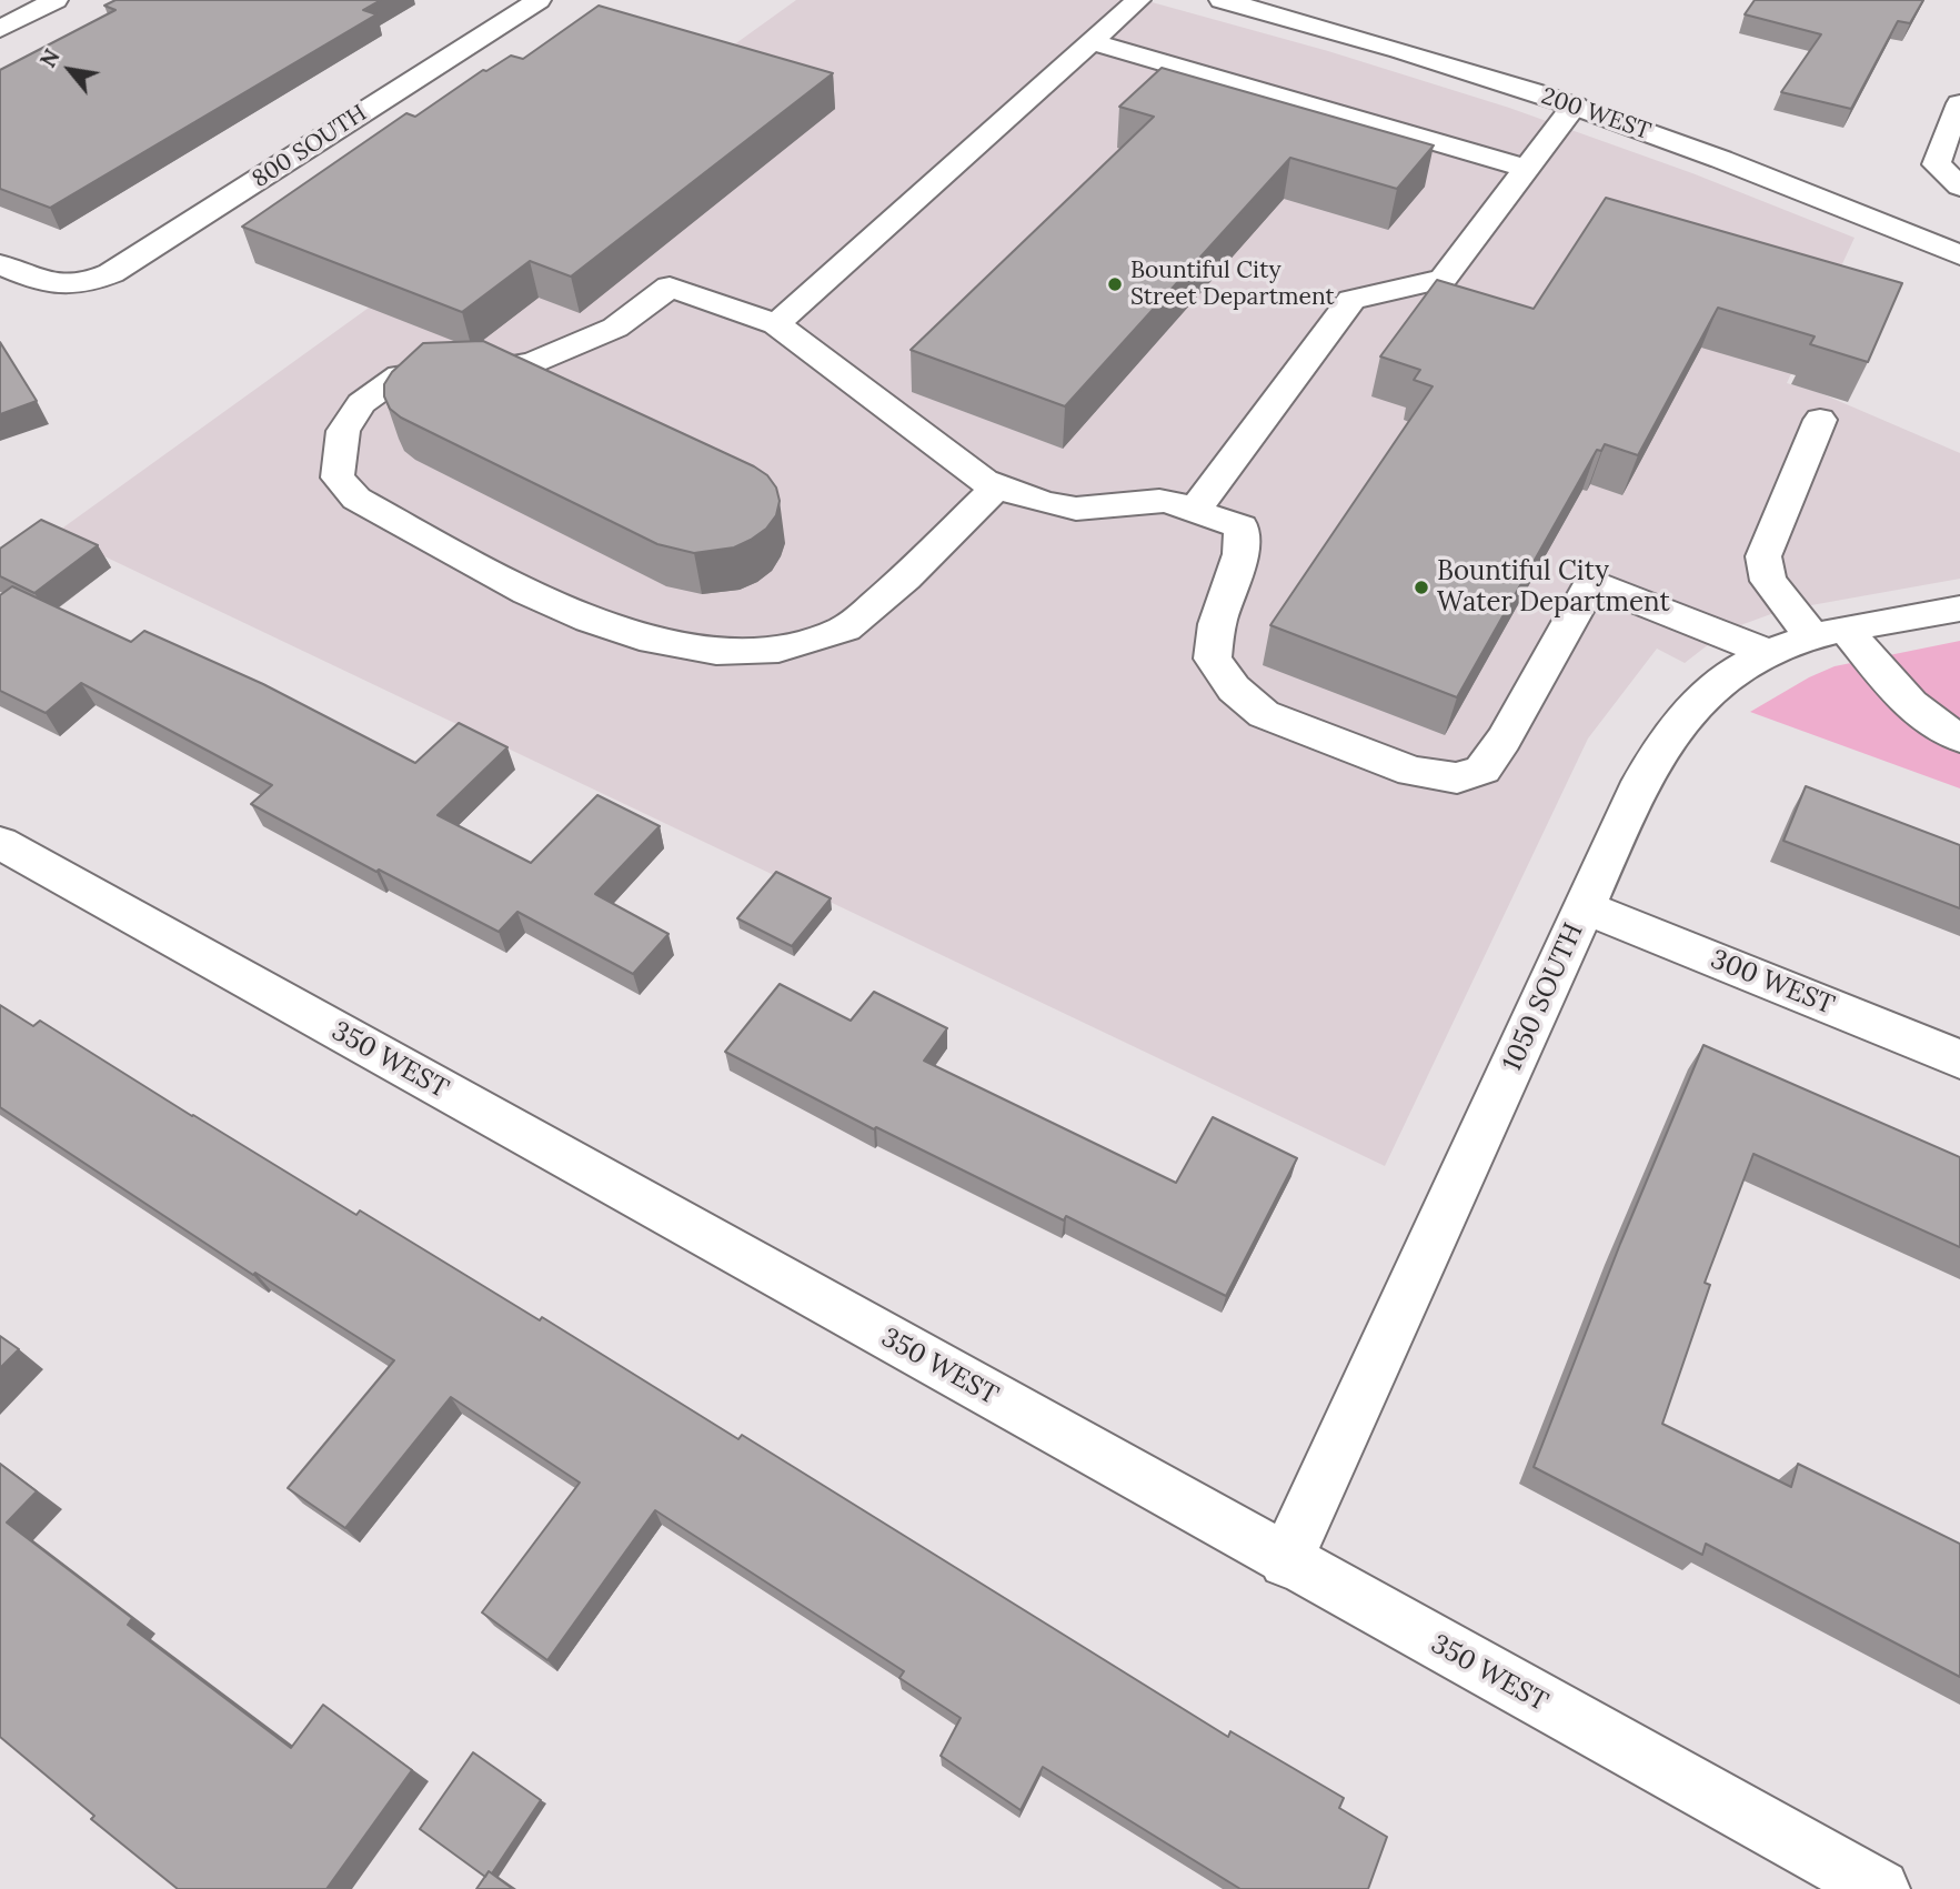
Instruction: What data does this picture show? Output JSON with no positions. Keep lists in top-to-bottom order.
{
  "streets": {
    "street": [
      "200 WEST",
      "800 SOUTH",
      "300 WEST",
      "1050 SOUTH",
      "350 WEST"
    ]
  },
  "crossings": [
    ["300 WEST", "1050 SOUTH"],
    ["1050 SOUTH", "350 WEST"]
  ],
  "places": ["Bountiful City Street Department", "Bountiful City Water Department"],
  "north": "top left"
}
